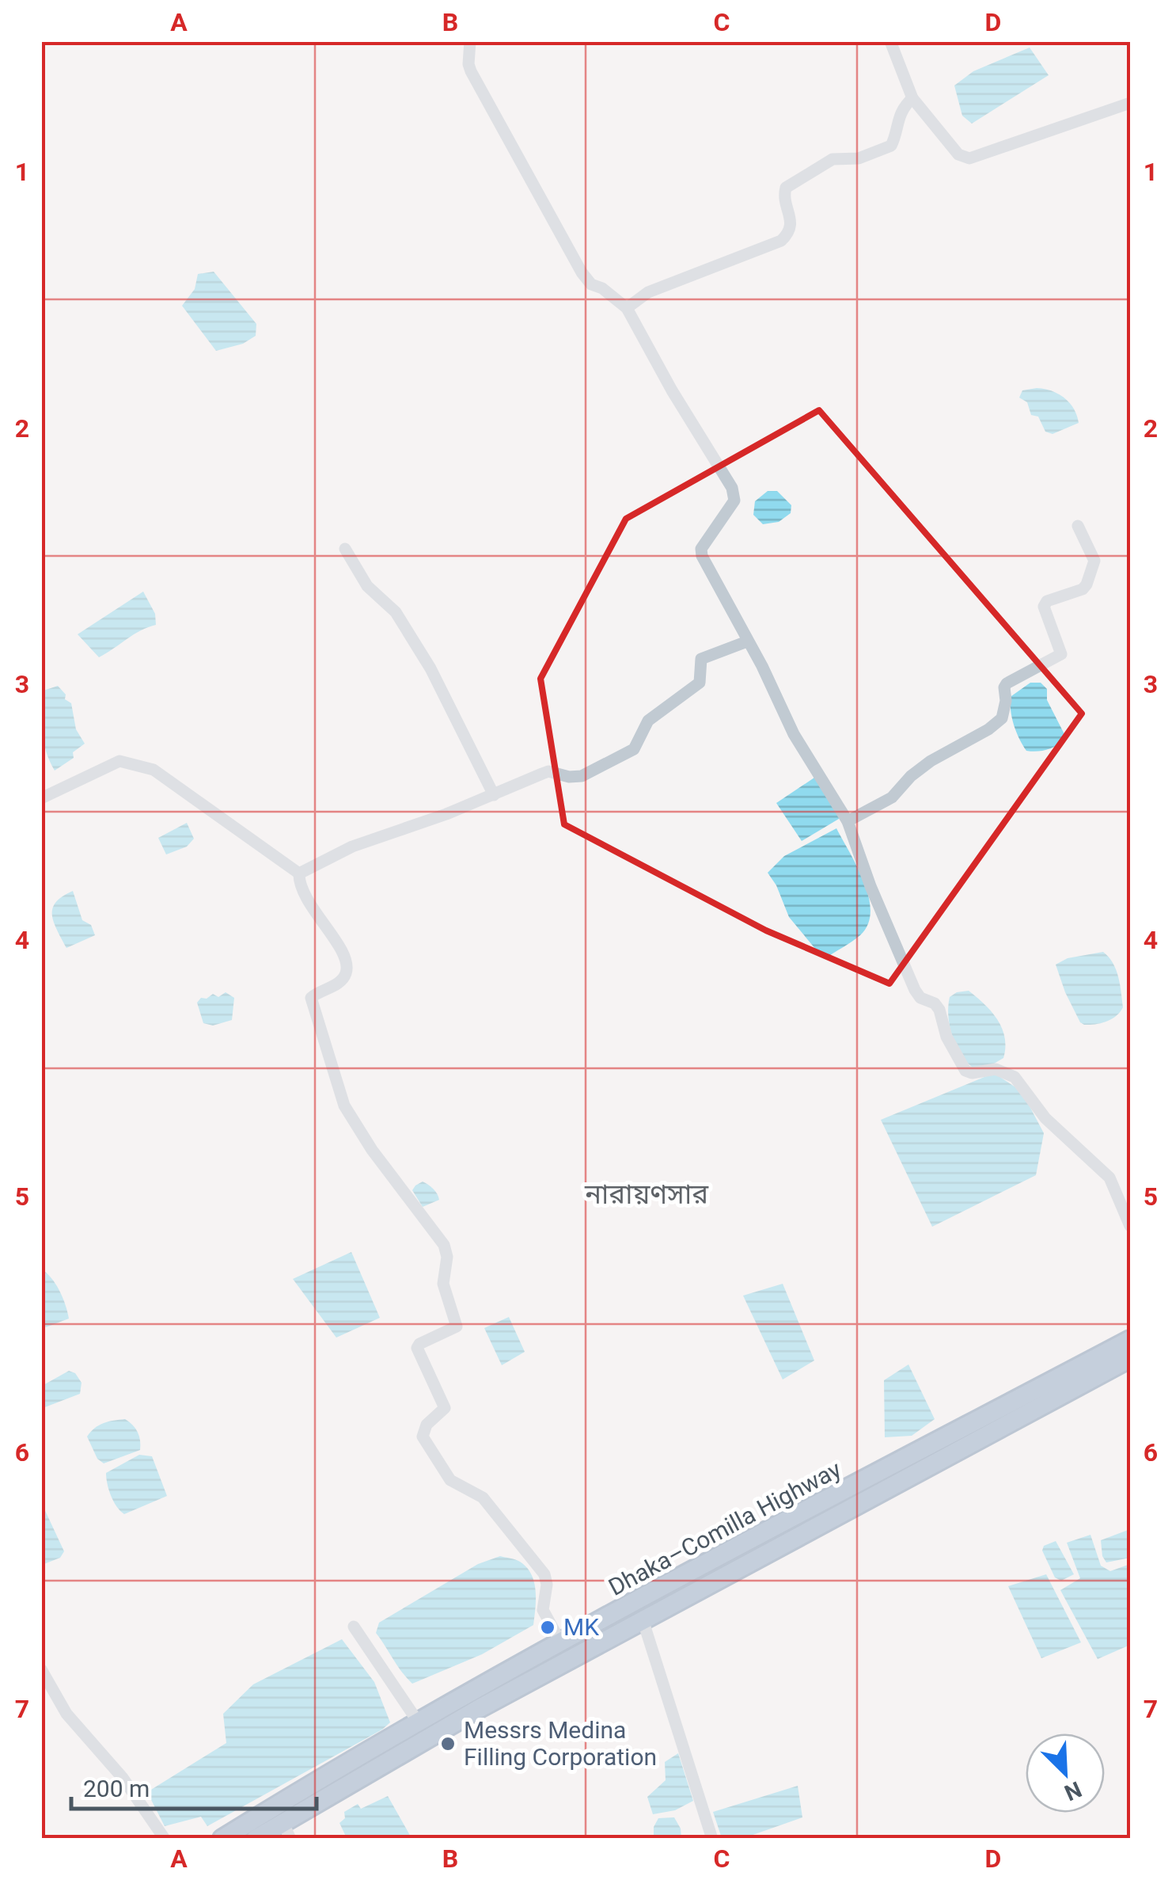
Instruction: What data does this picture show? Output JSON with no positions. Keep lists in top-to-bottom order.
{
  "streets": {
    "highway": ["Dhaka–Comilla Highway"]
  },
  "districts": ["নারায়ণসার"],
  "places": ["MK", "Messrs Medina Filling Corporation"],
  "scale_bar": "200 m",
  "north": "bottom right",
  "grid": {
    "columns": [
      "A",
      "B",
      "C",
      "D"
    ],
    "rows": [
      "1",
      "2",
      "3",
      "4",
      "5",
      "6",
      "7"
    ]
  }
}
